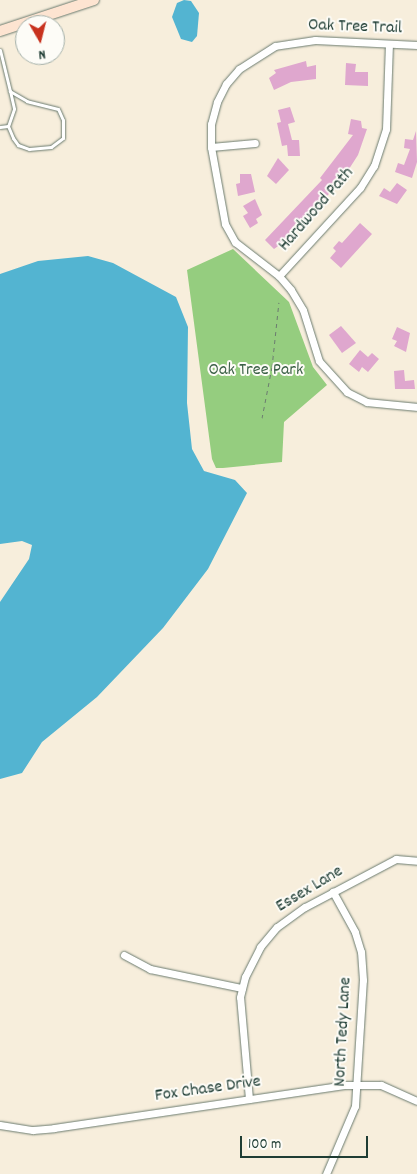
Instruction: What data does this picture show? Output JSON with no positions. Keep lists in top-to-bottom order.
{
  "streets": {
    "street": [
      "Oak Tree Trail",
      "Hardwood Path",
      "Essex Lane",
      "North Tedy Lane",
      "Fox Chase Drive"
    ]
  },
  "crossings": [
    ["Oak Tree Trail", "Hardwood Path"],
    ["Essex Lane", "North Tedy Lane"],
    ["Essex Lane", "Fox Chase Drive"],
    ["North Tedy Lane", "Fox Chase Drive"]
  ],
  "parks": ["Oak Tree Park"],
  "scale_bar": "100 m",
  "north": "bottom"
}
